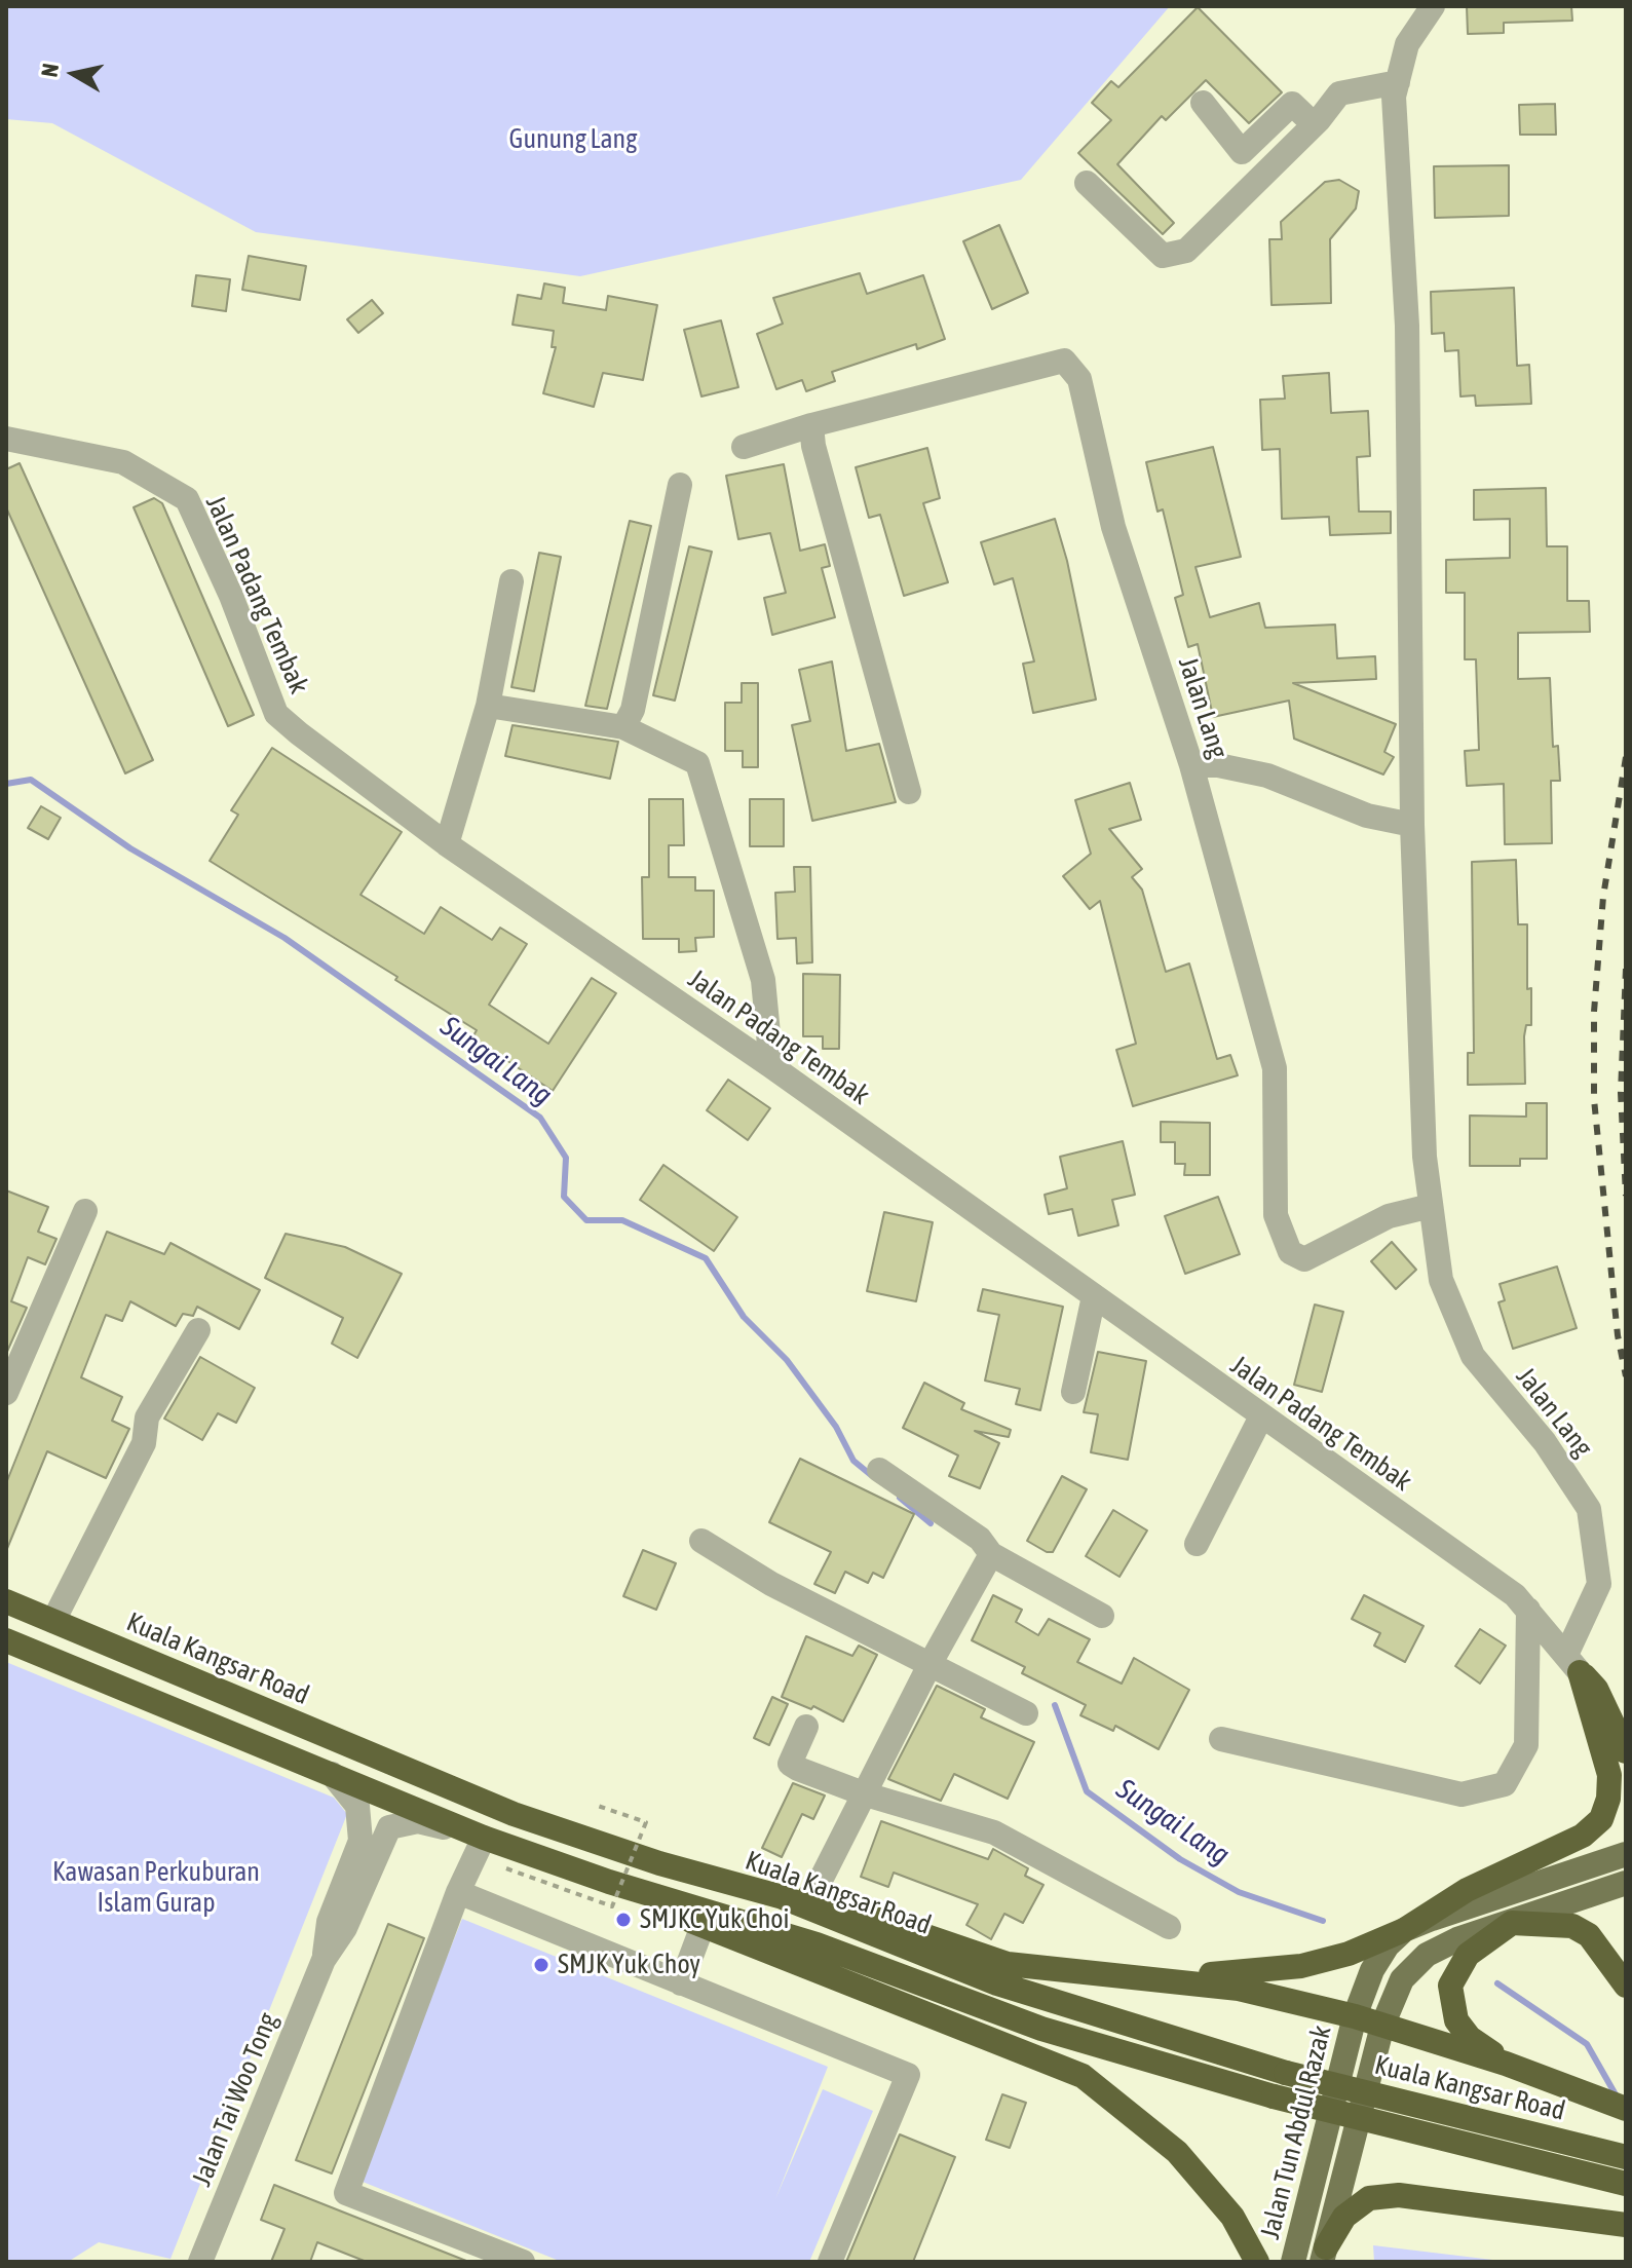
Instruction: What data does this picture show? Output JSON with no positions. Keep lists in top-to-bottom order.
{
  "streets": {
    "highway": ["Kuala Kangsar Road"],
    "main road": ["Jalan Tun Abdul Razak"],
    "street": ["Jalan Padang Tembak", "Jalan Lang", "Jalan Tai Woo Tong"]
  },
  "crossings": [
    ["Jalan Padang Tembak", "Jalan Lang"],
    ["Kuala Kangsar Road", "Jalan Tai Woo Tong"]
  ],
  "water": ["Sungai Lang"],
  "parks": ["Gunung Lang", "Kawasan Perkuburan Islam Gurap"],
  "places": ["SMJKC Yuk Choi", "SMJK Yuk Choy"],
  "north": "left"
}
